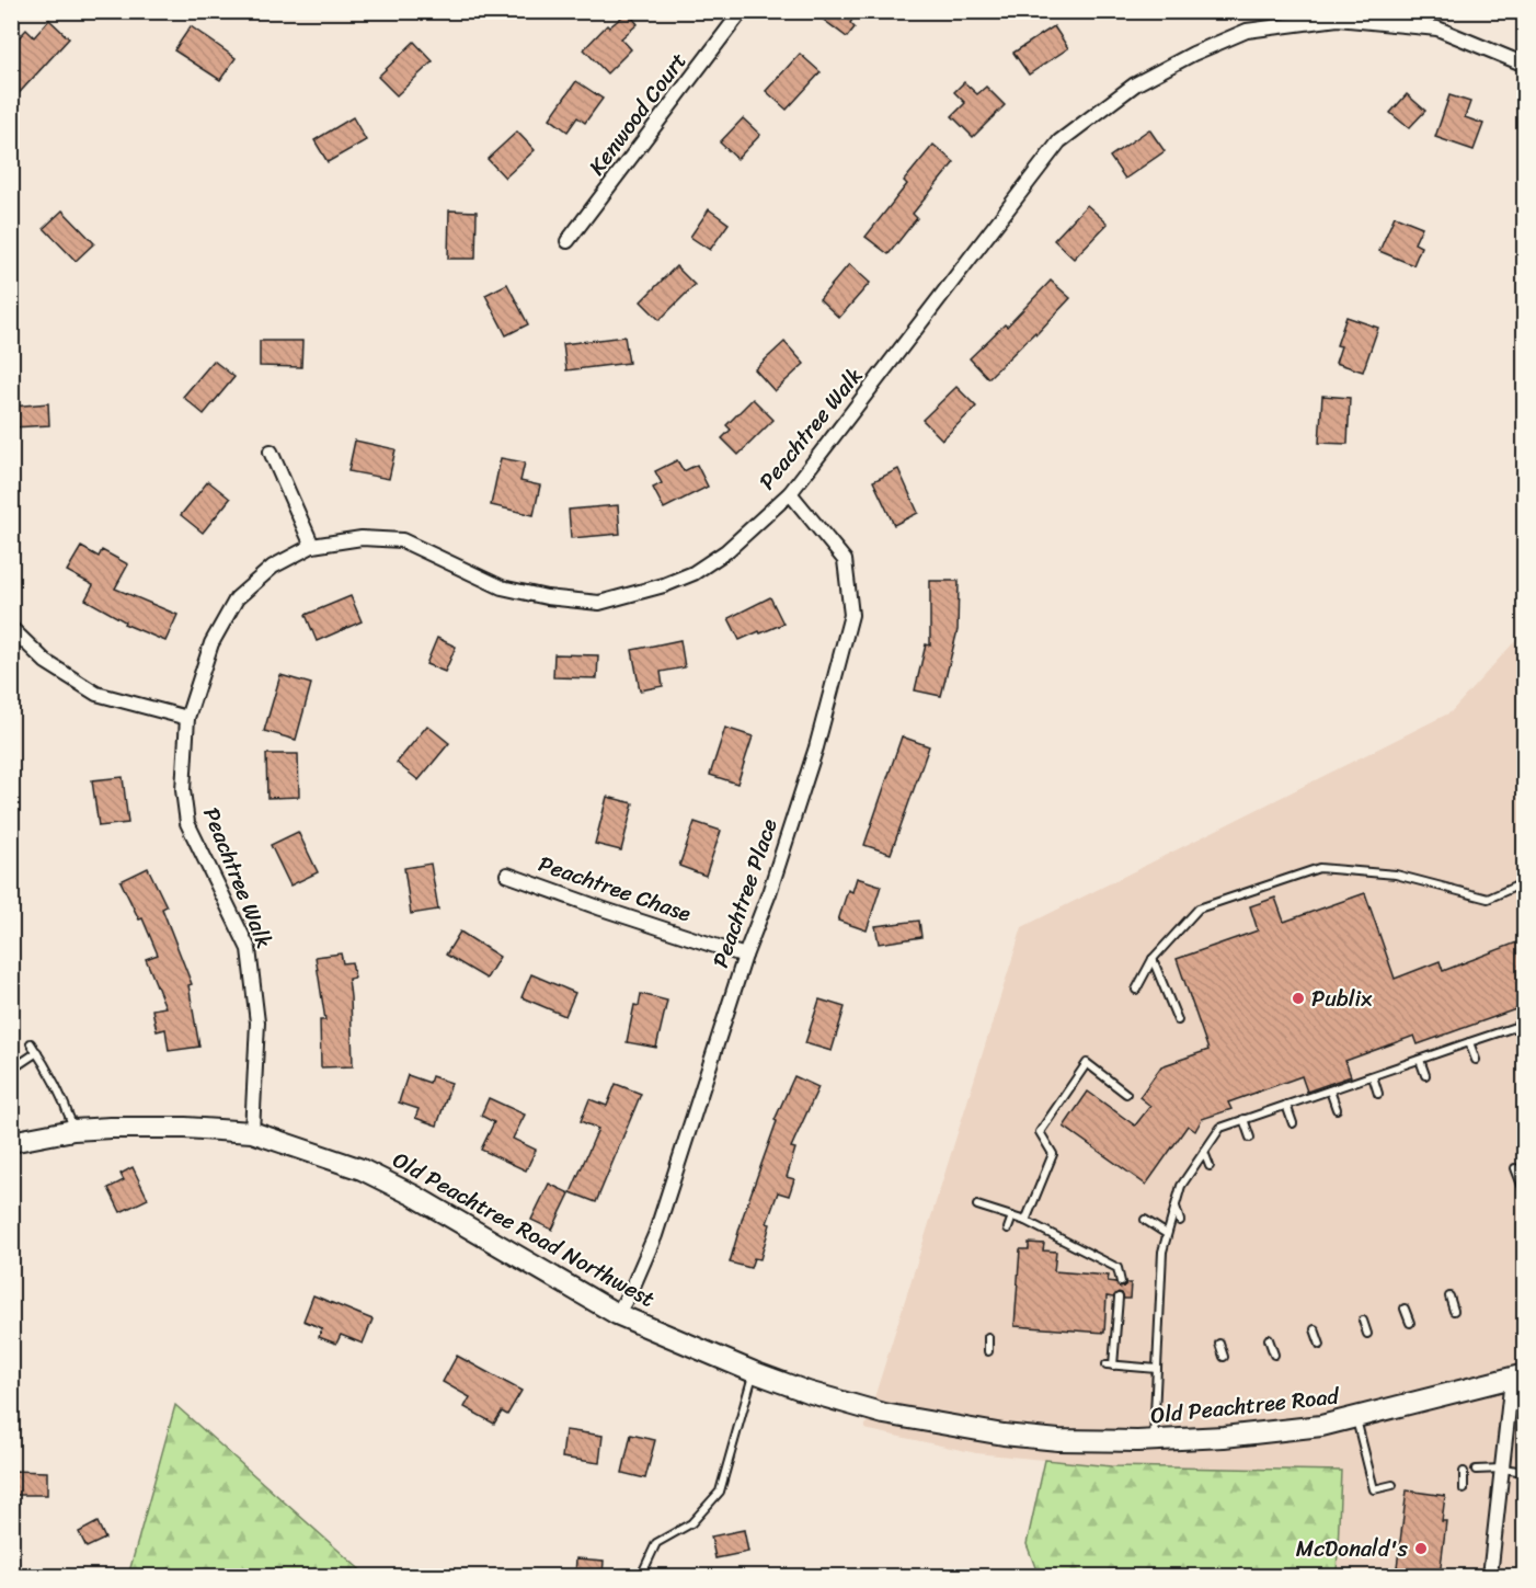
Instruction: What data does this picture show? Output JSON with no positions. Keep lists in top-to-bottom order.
{
  "streets": {
    "main road": ["Old Peachtree Road Northwest", "Old Peachtree Road"],
    "street": [
      "Kenwood Court",
      "Peachtree Walk",
      "Peachtree Chase",
      "Peachtree Place"
    ]
  },
  "crossings": [
    ["Peachtree Walk", "Peachtree Place"],
    ["Peachtree Walk", "Old Peachtree Road Northwest"],
    ["Peachtree Chase", "Peachtree Place"],
    ["Peachtree Place", "Old Peachtree Road Northwest"],
    ["Old Peachtree Road Northwest", "Old Peachtree Road"]
  ],
  "places": ["Publix", "McDonald's"]
}
